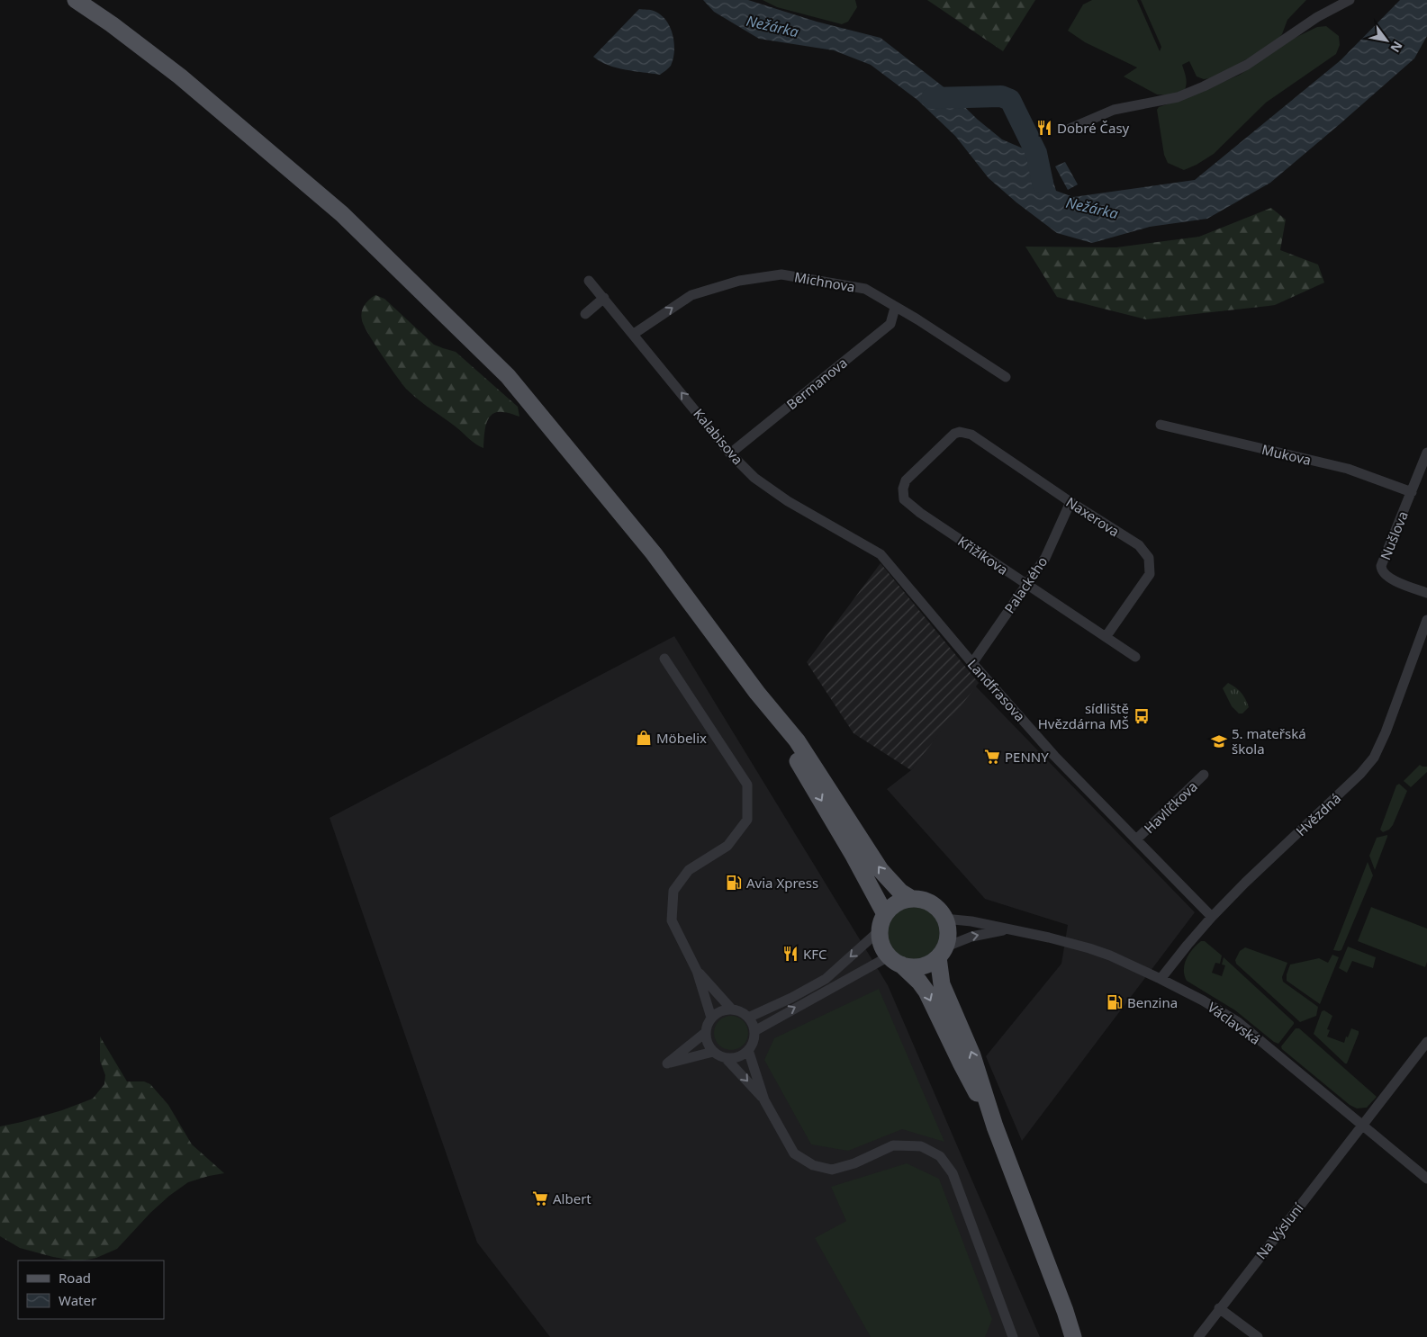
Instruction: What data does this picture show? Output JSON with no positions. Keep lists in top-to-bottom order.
{
  "streets": {
    "street": [
      "Michnova",
      "Bermanova",
      "Kalabisova",
      "Mukova",
      "Naxerova",
      "Nušlova",
      "Křižíkova",
      "Palackého",
      "Landfrasova",
      "Havlíčkova",
      "Hvězdná",
      "Václavská",
      "Na Výsluní"
    ]
  },
  "crossings": [
    ["Michnova", "Bermanova"],
    ["Michnova", "Kalabisova"],
    ["Bermanova", "Kalabisova"],
    ["Kalabisova", "Landfrasova"],
    ["Mukova", "Nušlova"],
    ["Naxerova", "Křižíkova"],
    ["Naxerova", "Palackého"],
    ["Křižíkova", "Palackého"],
    ["Palackého", "Landfrasova"],
    ["Landfrasova", "Havlíčkova"],
    ["Landfrasova", "Hvězdná"],
    ["Hvězdná", "Václavská"],
    ["Václavská", "Na Výsluní"]
  ],
  "one_way": ["Michnova", "Kalabisova"],
  "water": ["Nežárka"],
  "places": {
    "restaurant": ["Dobré Časy", "KFC"],
    "bus stop": ["sídliště Hvězdárna MŠ"],
    "shop": ["Möbelix"],
    "school or university": ["5. mateřská škola"],
    "supermarket": ["PENNY", "Albert"],
    "fuel station": ["Avia Xpress", "Benzina"]
  },
  "legend": ["Road", "Water"],
  "north": "bottom right"
}
